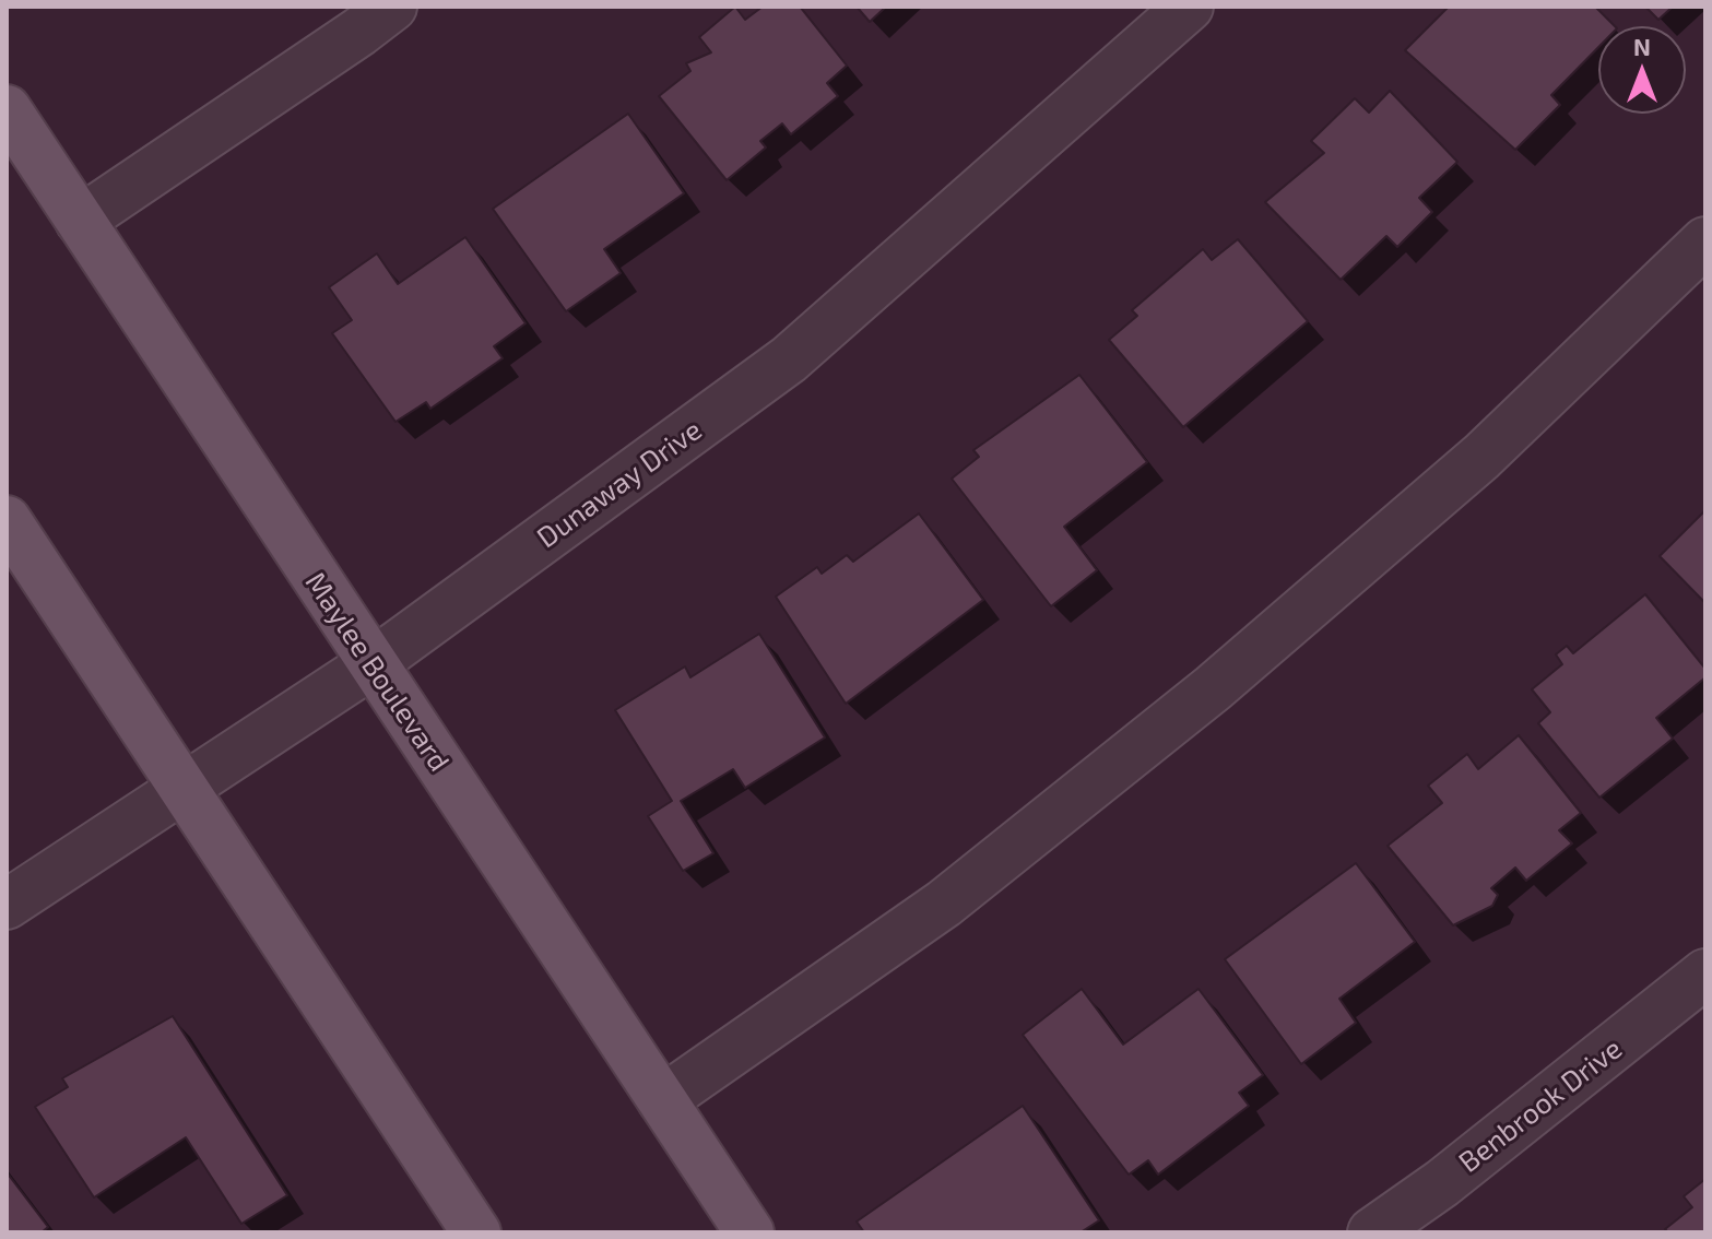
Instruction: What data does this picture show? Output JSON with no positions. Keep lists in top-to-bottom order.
{
  "streets": {
    "main road": ["Maylee Boulevard"],
    "street": ["Dunaway Drive", "Benbrook Drive"]
  },
  "crossings": [
    ["Dunaway Drive", "Maylee Boulevard"]
  ],
  "north": "top"
}
